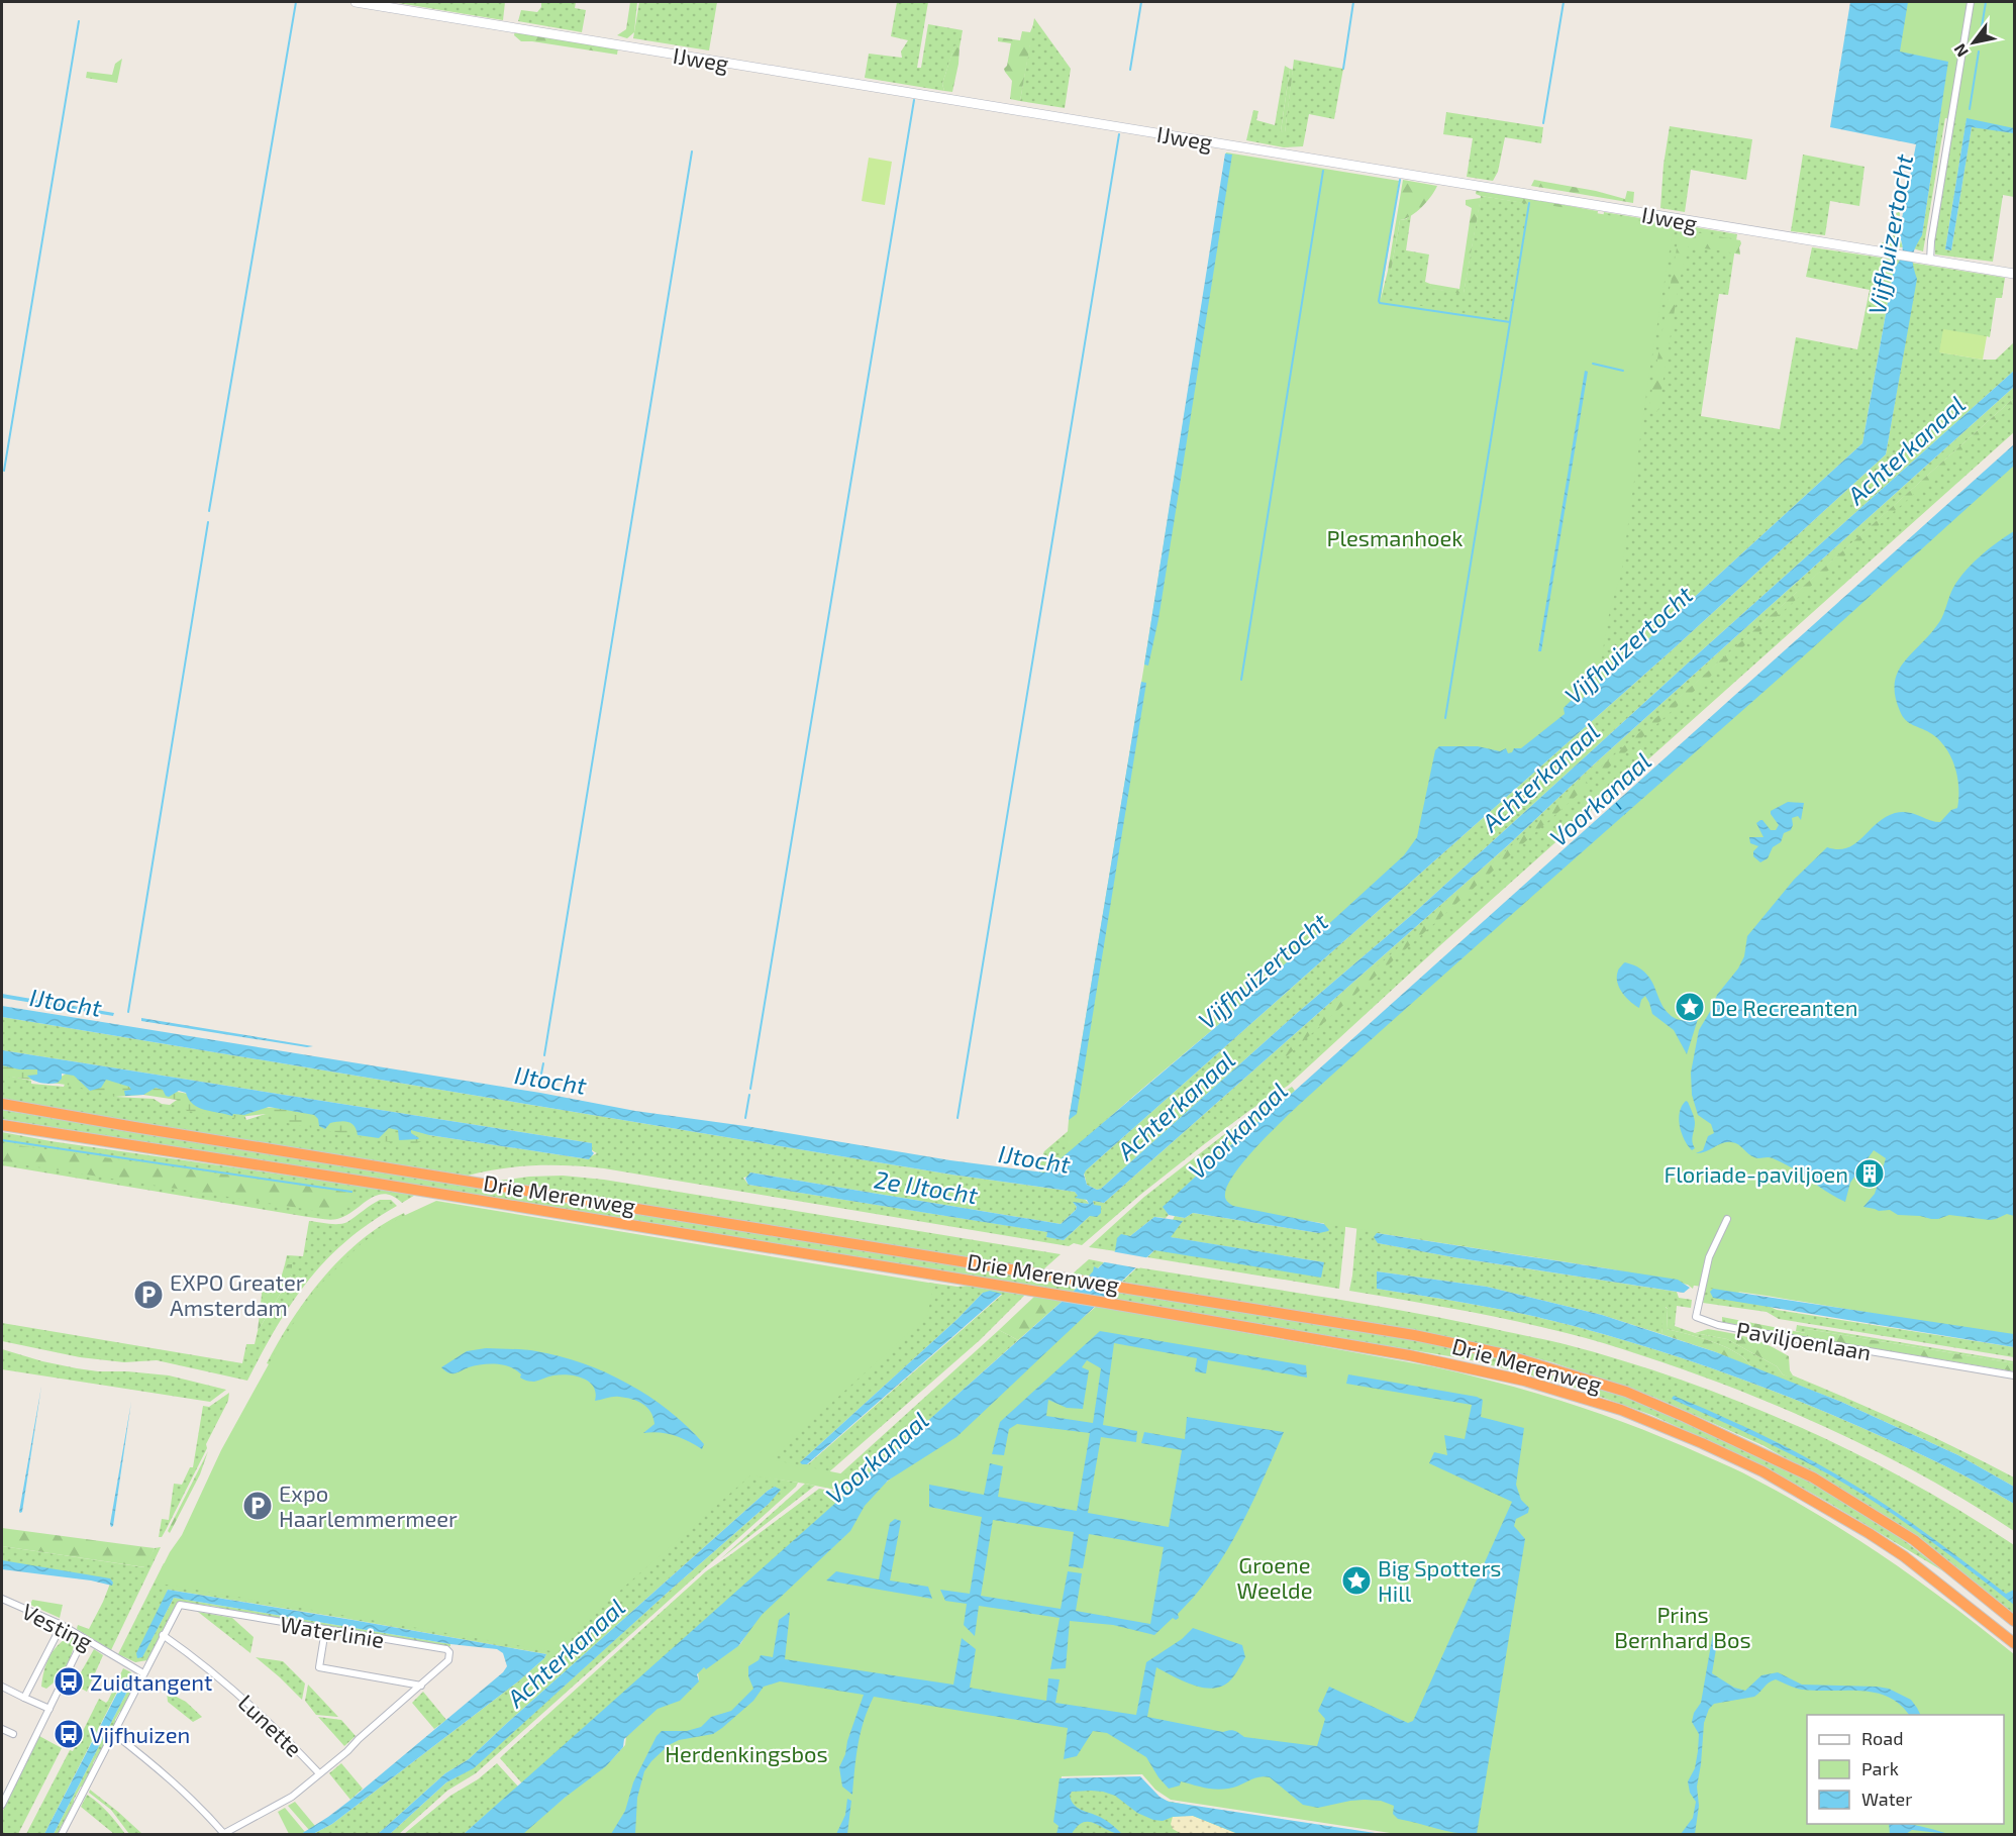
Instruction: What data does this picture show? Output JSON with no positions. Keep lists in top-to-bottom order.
{
  "streets": {
    "highway": ["Drie Merenweg"],
    "street": [
      "IJweg",
      "Paviljoenlaan",
      "Vesting",
      "Waterlinie",
      "Lunette"
    ]
  },
  "crossings": [
    ["Vesting", "Waterlinie"],
    ["Waterlinie", "Lunette"]
  ],
  "water": [
    "Vijfhuizertocht",
    "Achterkanaal",
    "Voorkanaal",
    "IJtocht",
    "2e IJtocht"
  ],
  "parks": [
    "Plesmanhoek",
    "Groene Weelde",
    "Prins Bernhard Bos",
    "Herdenkingsbos"
  ],
  "places": {
    "place": ["De Recreanten", "Big Spotters Hill"],
    "building": ["Floriade-paviljoen"],
    "parking": ["EXPO Greater Amsterdam", "Expo Haarlemmermeer"],
    "bus stop": ["Zuidtangent", "Vijfhuizen"]
  },
  "legend": ["Road", "Park", "Water"],
  "north": "bottom left"
}
